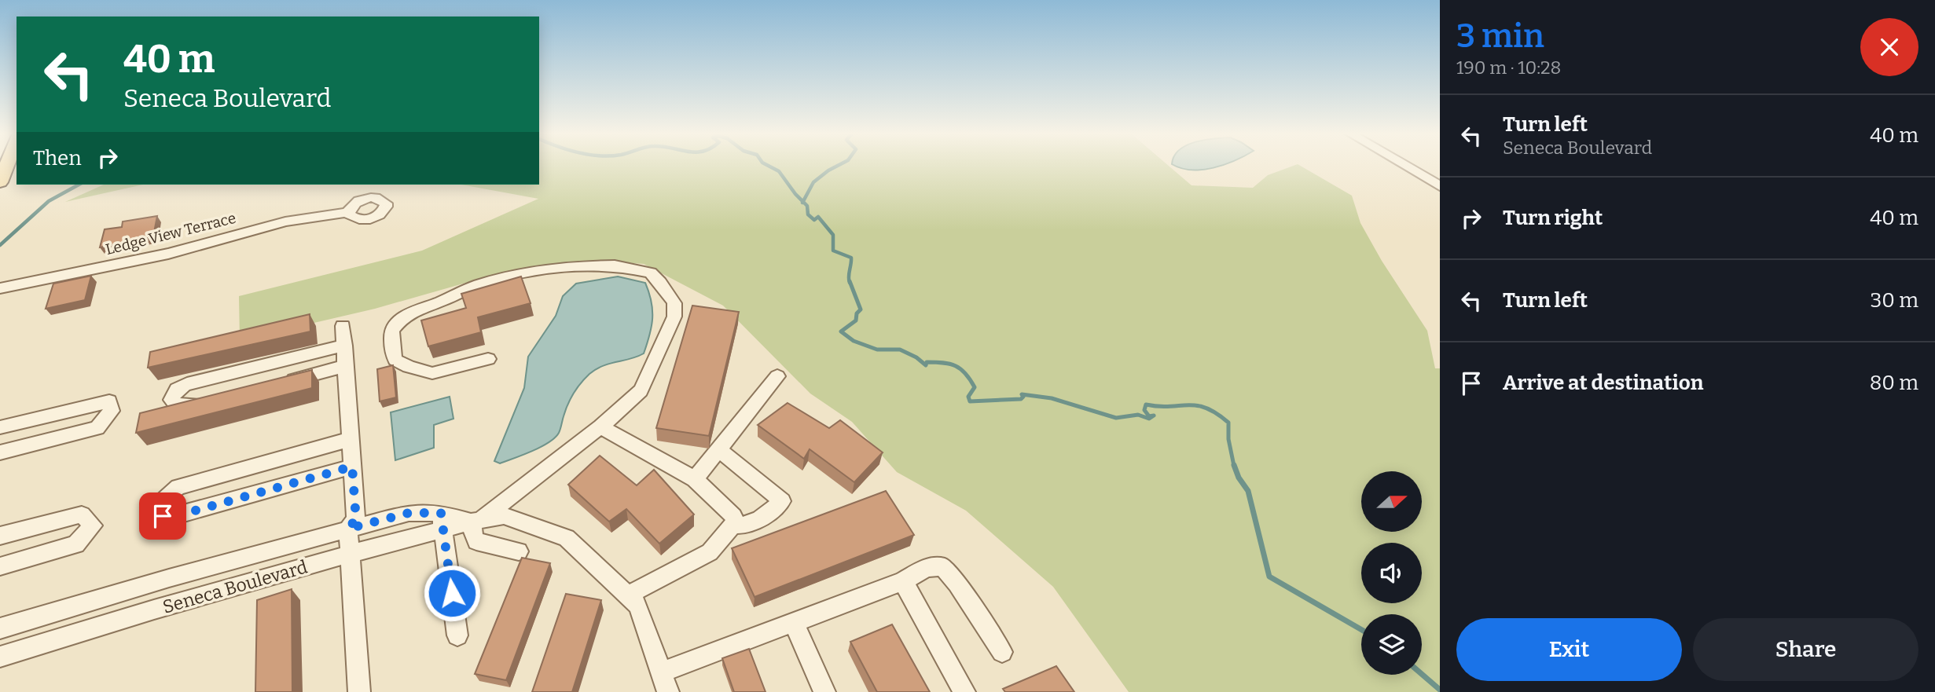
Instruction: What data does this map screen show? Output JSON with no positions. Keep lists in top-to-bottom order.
{
  "streets": {
    "street": ["Ledge View Terrace", "Seneca Boulevard"]
  },
  "north": "right",
  "page": {
    "heading": ["3 min", "190 m · 10:28"],
    "turn": ["40 m", "Seneca Boulevard"],
    "list": [
      {
        "name": "Turn left",
        "note": "Seneca Boulevard",
        "value": "40 m"
      },
      {
        "name": "Turn right",
        "value": "40 m"
      },
      {
        "name": "Turn left",
        "value": "30 m"
      },
      {
        "name": "Arrive at destination",
        "value": "80 m"
      }
    ],
    "then": "Then",
    "buttons": ["Exit", "Share"]
  }
}
